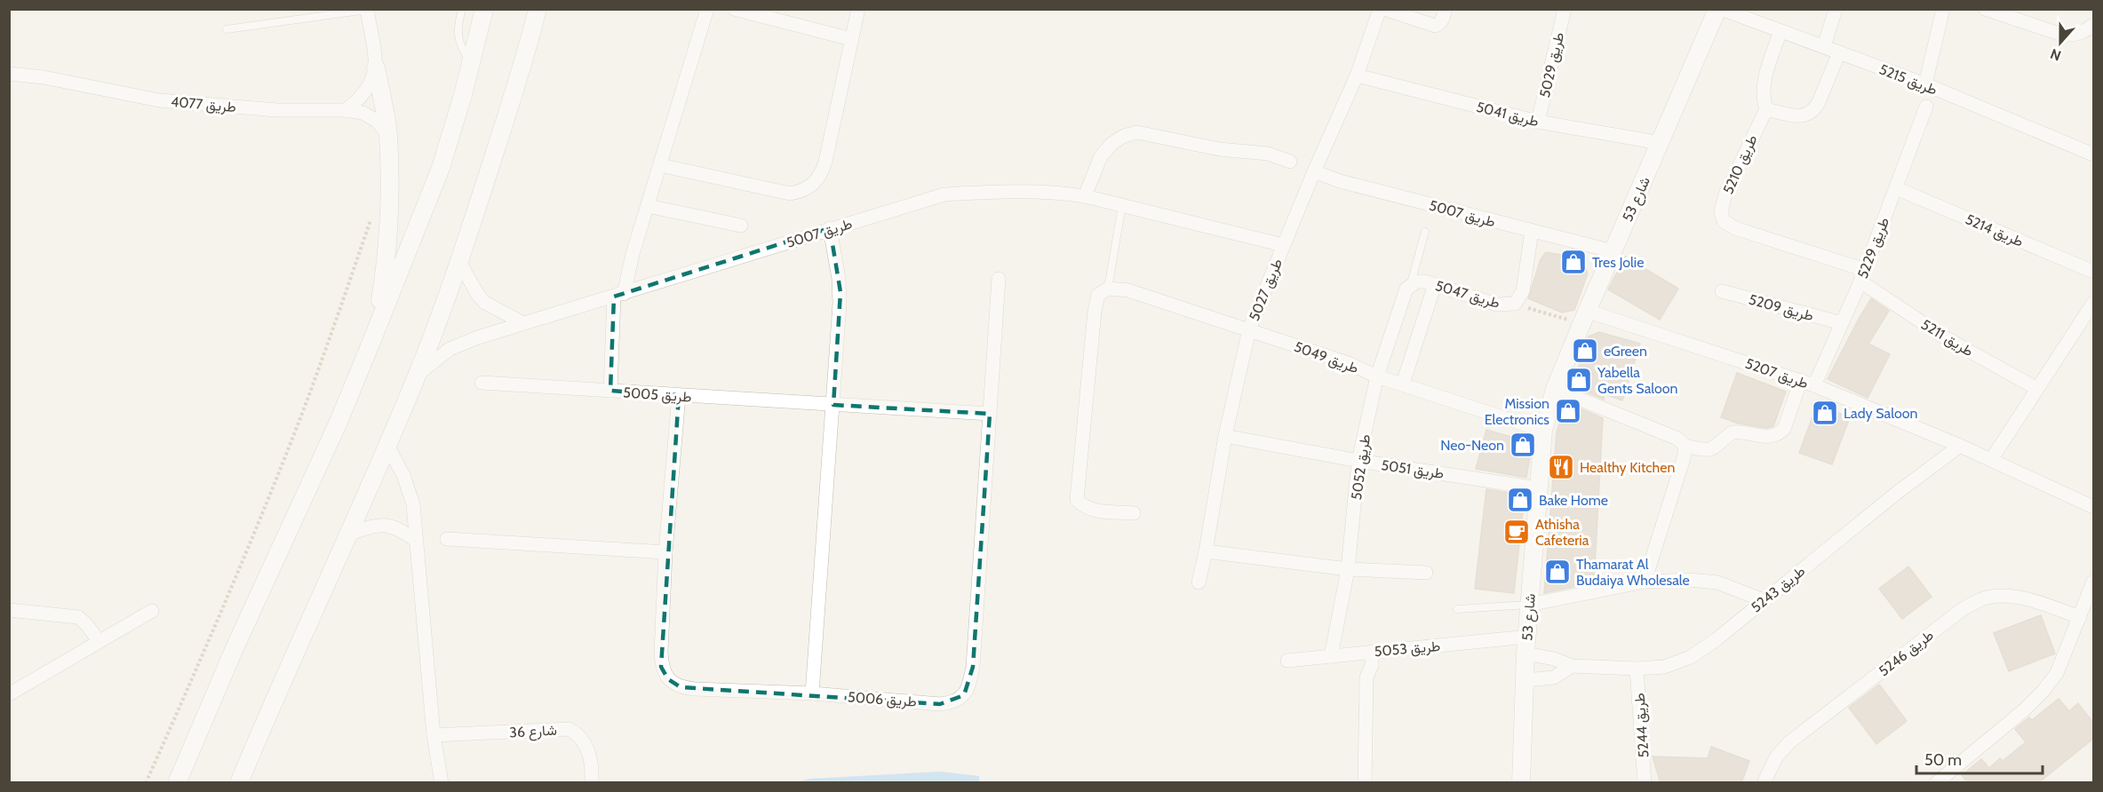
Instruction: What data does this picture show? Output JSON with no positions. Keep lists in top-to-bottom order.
{
  "streets": {
    "street": [
      "طريق 5029",
      "طريق 5215",
      "طريق 4077",
      "طريق 5041",
      "طريق 5210",
      "شارع 53",
      "طريق 5007",
      "طريق 5214",
      "طريق 5229",
      "طريق 5027",
      "طريق 5047",
      "طريق 5209",
      "طريق 5211",
      "طريق 5049",
      "طريق 5207",
      "طريق 5005",
      "طريق 5052",
      "طريق 5051",
      "طريق 5243",
      "طريق 5053",
      "طريق 5246",
      "طريق 5006",
      "طريق 5244",
      "شارع 36"
    ]
  },
  "crossings": [
    ["طريق 5029", "طريق 5041"],
    ["طريق 5215", "شارع 53"],
    ["طريق 5041", "شارع 53"],
    ["طريق 5041", "طريق 5027"],
    ["طريق 5210", "طريق 5211"],
    ["شارع 53", "طريق 5007"],
    ["شارع 53", "طريق 5049"],
    ["شارع 53", "طريق 5207"],
    ["شارع 53", "طريق 5051"],
    ["شارع 53", "طريق 5243"],
    ["شارع 53", "طريق 5053"],
    ["طريق 5007", "طريق 5027"],
    ["طريق 5007", "طريق 5047"],
    ["طريق 5214", "طريق 5229"],
    ["طريق 5229", "طريق 5209"],
    ["طريق 5229", "طريق 5211"],
    ["طريق 5229", "طريق 5207"],
    ["طريق 5027", "طريق 5049"],
    ["طريق 5027", "طريق 5051"],
    ["طريق 5047", "طريق 5052"],
    ["طريق 5049", "طريق 5052"],
    ["طريق 5207", "طريق 5243"],
    ["طريق 5005", "طريق 5006"],
    ["طريق 5052", "طريق 5051"],
    ["طريق 5052", "طريق 5053"],
    ["طريق 5243", "طريق 5053"],
    ["طريق 5243", "طريق 5244"]
  ],
  "places": {
    "shop": [
      "Tres Jolie",
      "eGreen",
      "Yabella Gents Saloon",
      "Mission Electronics",
      "Lady Saloon",
      "Neo-Neon",
      "Bake Home",
      "Thamarat Al Budaiya Wholesale"
    ],
    "restaurant": ["Healthy Kitchen"],
    "cafe": ["Athisha Cafeteria"]
  },
  "scale_bar": "50 m",
  "north": "bottom"
}
